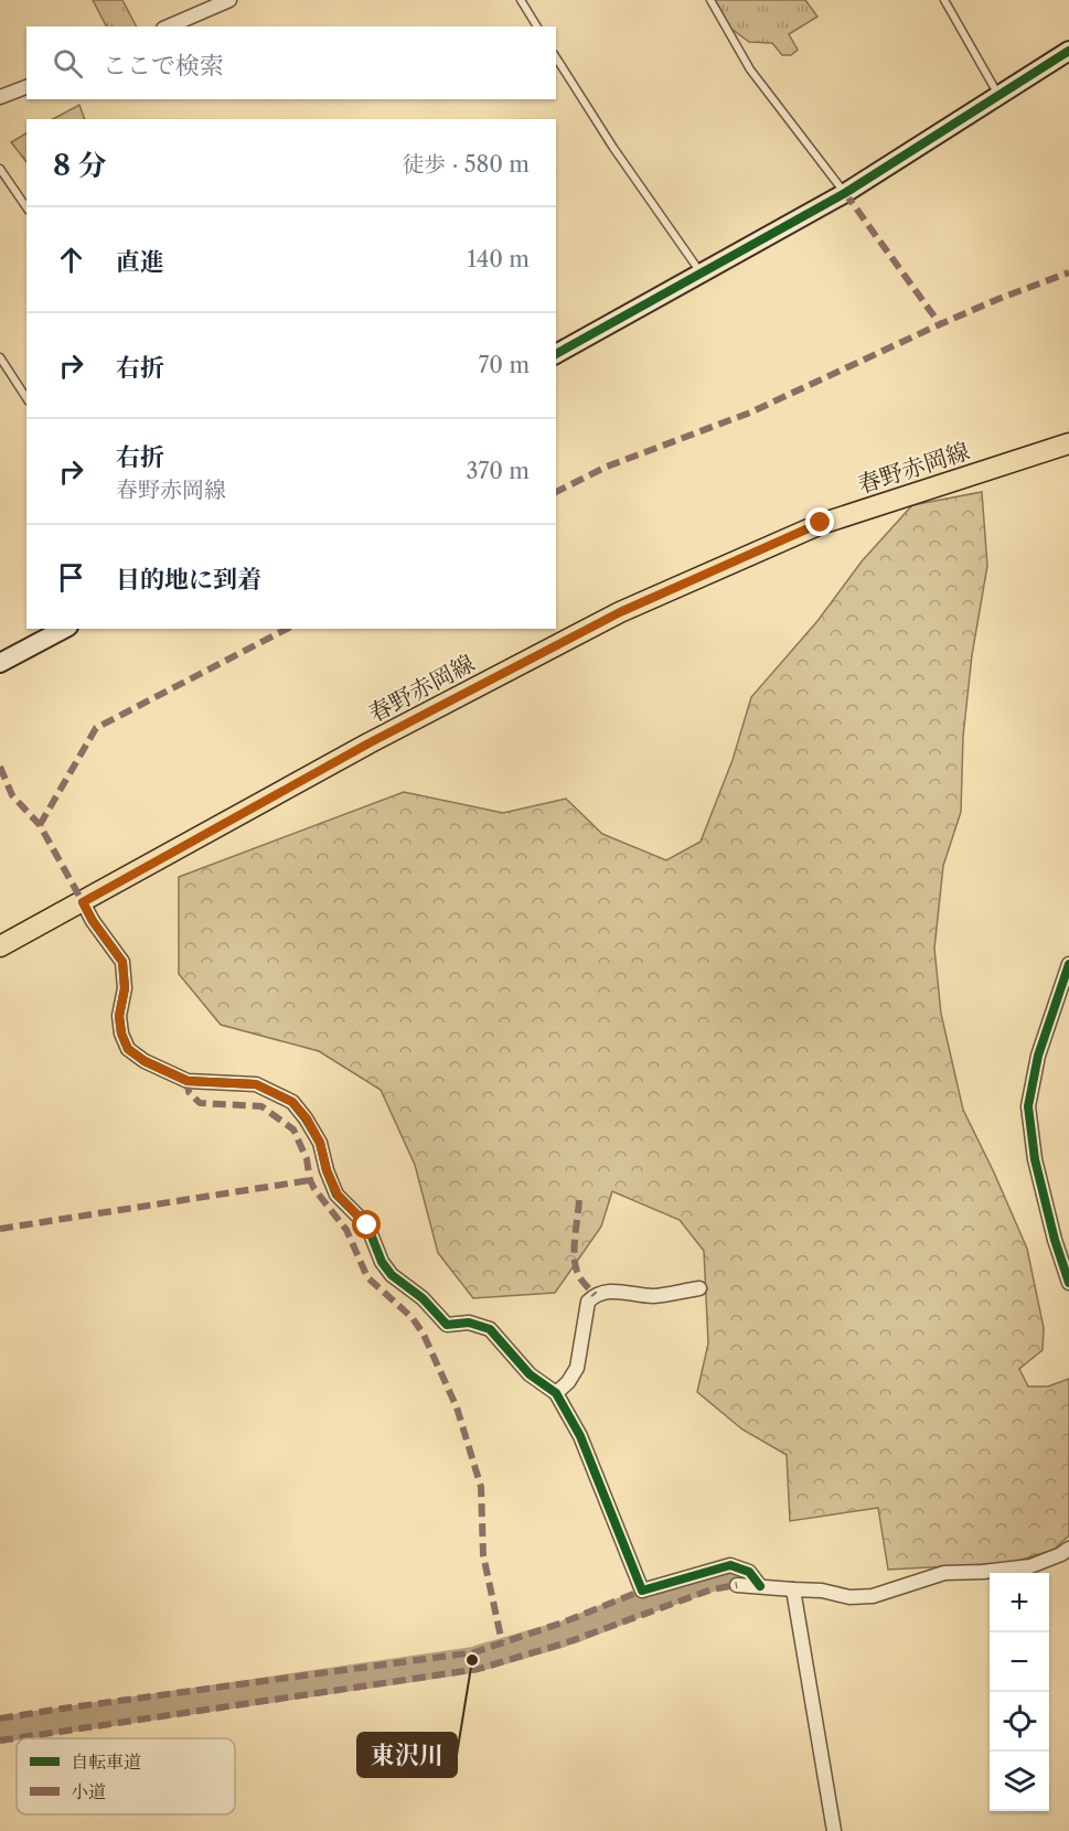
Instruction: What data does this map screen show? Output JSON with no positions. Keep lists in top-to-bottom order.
{
  "streets": {
    "main road": ["春野赤岡線"]
  },
  "places": ["東沢川"],
  "legend": ["自転車道", "小道"],
  "page": {
    "search": "ここで検索",
    "heading": ["8 分", "徒歩 · 580 m"],
    "list": [
      ["直進", "140 m"],
      ["右折", "70 m"],
      ["右折", "春野赤岡線", "370 m"],
      "目的地に到着"
    ],
    "map_buttons": ["+", "−"]
  }
}
